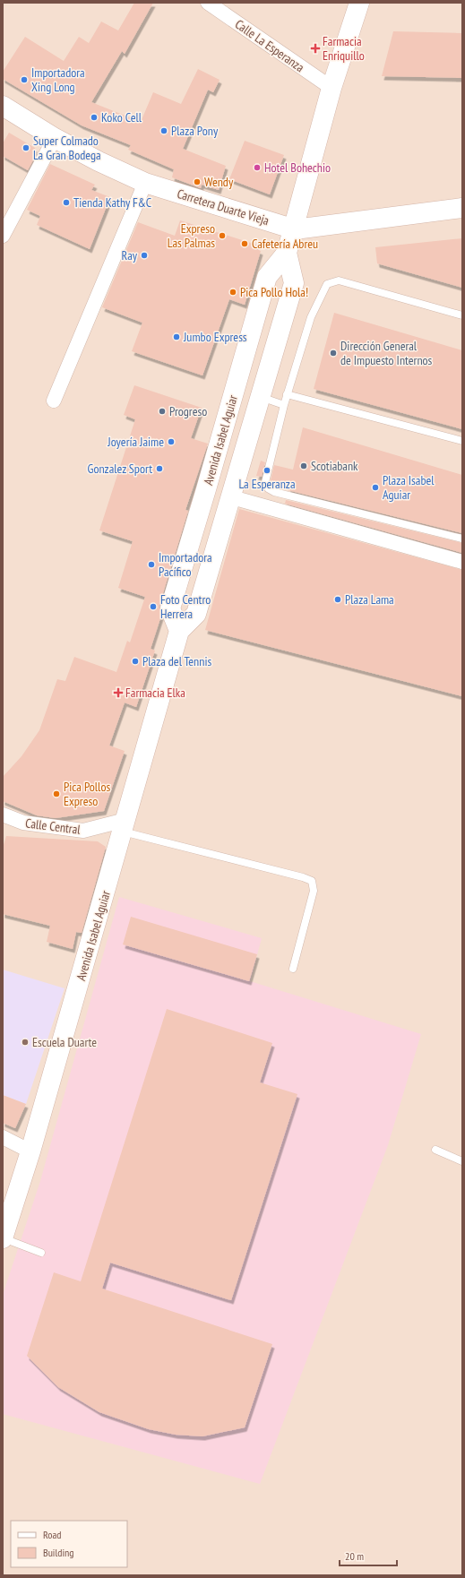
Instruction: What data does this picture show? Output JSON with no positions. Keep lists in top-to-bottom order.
{
  "streets": {
    "main road": ["Carretera Duarte Vieja", "Avenida Isabel Aguiar"],
    "street": ["Calle La Esperanza", "Calle Central"]
  },
  "crossings": [
    ["Calle La Esperanza", "Avenida Isabel Aguiar"],
    ["Carretera Duarte Vieja", "Avenida Isabel Aguiar"],
    ["Avenida Isabel Aguiar", "Calle Central"]
  ],
  "places": {
    "health": ["Farmacia Enriquillo", "Farmacia Elka"],
    "other": [
      "Importadora Xing Long",
      "Koko Cell",
      "Plaza Pony",
      "Super Colmado La Gran Bodega",
      "Hotel Bohechio",
      "Wendy",
      "Tienda Kathy F&C",
      "Expreso Las Palmas",
      "Cafetería Abreu",
      "Ray",
      "Pica Pollo Hola!",
      "Jumbo Express",
      "Dirección General de Impuesto Internos",
      "Progreso",
      "Joyería Jaime",
      "Scotiabank",
      "Gonzalez Sport",
      "La Esperanza",
      "Plaza Isabel Aguiar",
      "Importadora Pacífico",
      "Plaza Lama",
      "Foto Centro Herrera",
      "Plaza del Tennis",
      "Pica Pollos Expreso",
      "Escuela Duarte"
    ]
  },
  "legend": ["Road", "Building"],
  "scale_bar": "20 m"
}
